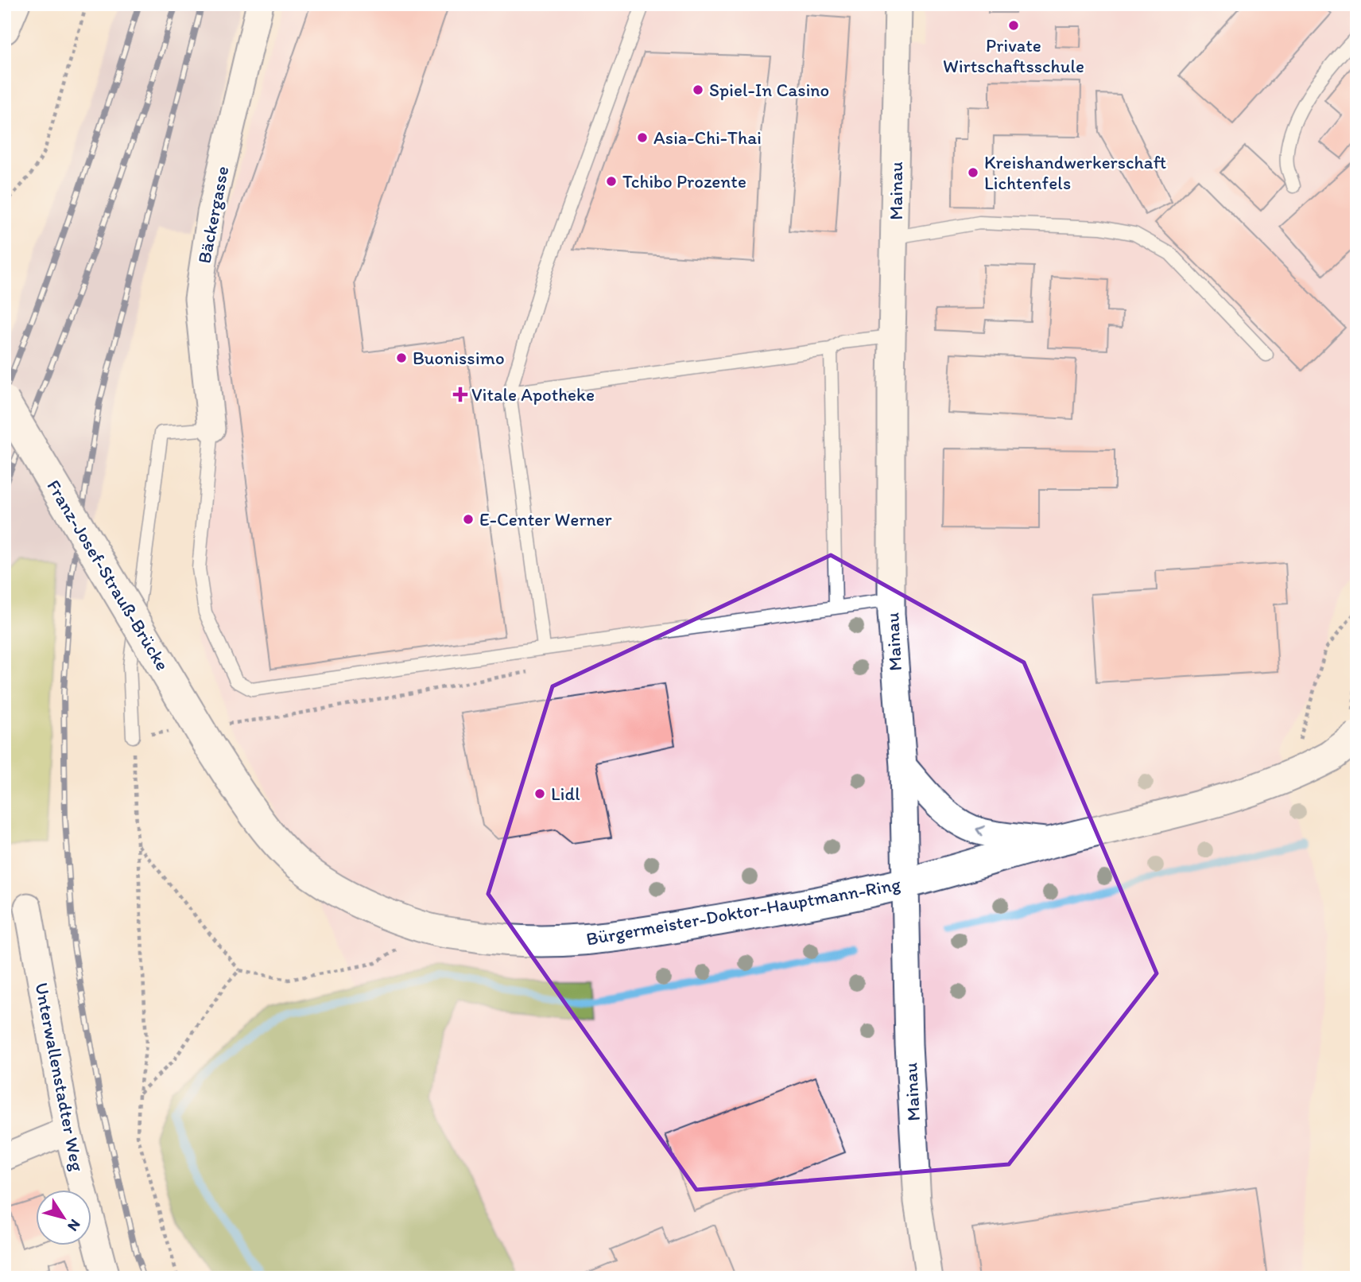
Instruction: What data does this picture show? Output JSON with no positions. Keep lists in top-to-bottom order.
{
  "streets": {
    "street": [
      "Mainau",
      "Bäckergasse",
      "Franz-Josef-Strauß-Brücke",
      "Bürgermeister-Doktor-Hauptmann-Ring",
      "Unterwallenstadter Weg"
    ]
  },
  "crossings": [
    ["Mainau", "Bürgermeister-Doktor-Hauptmann-Ring"],
    ["Franz-Josef-Strauß-Brücke", "Bürgermeister-Doktor-Hauptmann-Ring"]
  ],
  "places": {
    "other": [
      "Private Wirtschaftsschule",
      "Spiel-In Casino",
      "Asia-Chi-Thai",
      "Kreishandwerkerschaft Lichtenfels",
      "Tchibo Prozente",
      "Buonissimo",
      "E-Center Werner",
      "Lidl"
    ],
    "health": ["Vitale Apotheke"]
  },
  "north": "bottom right"
}
